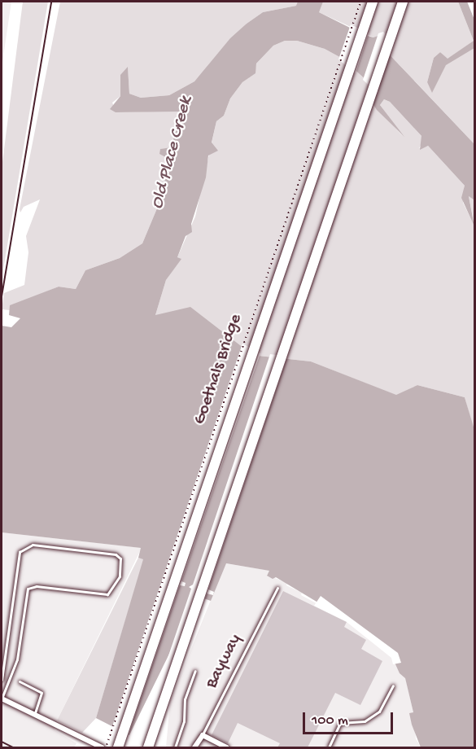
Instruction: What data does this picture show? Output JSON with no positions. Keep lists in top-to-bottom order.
{
  "streets": {
    "highway": ["Goethals Bridge"],
    "street": ["Bayway"]
  },
  "water": ["Old Place Creek"],
  "scale_bar": "100 m"
}
